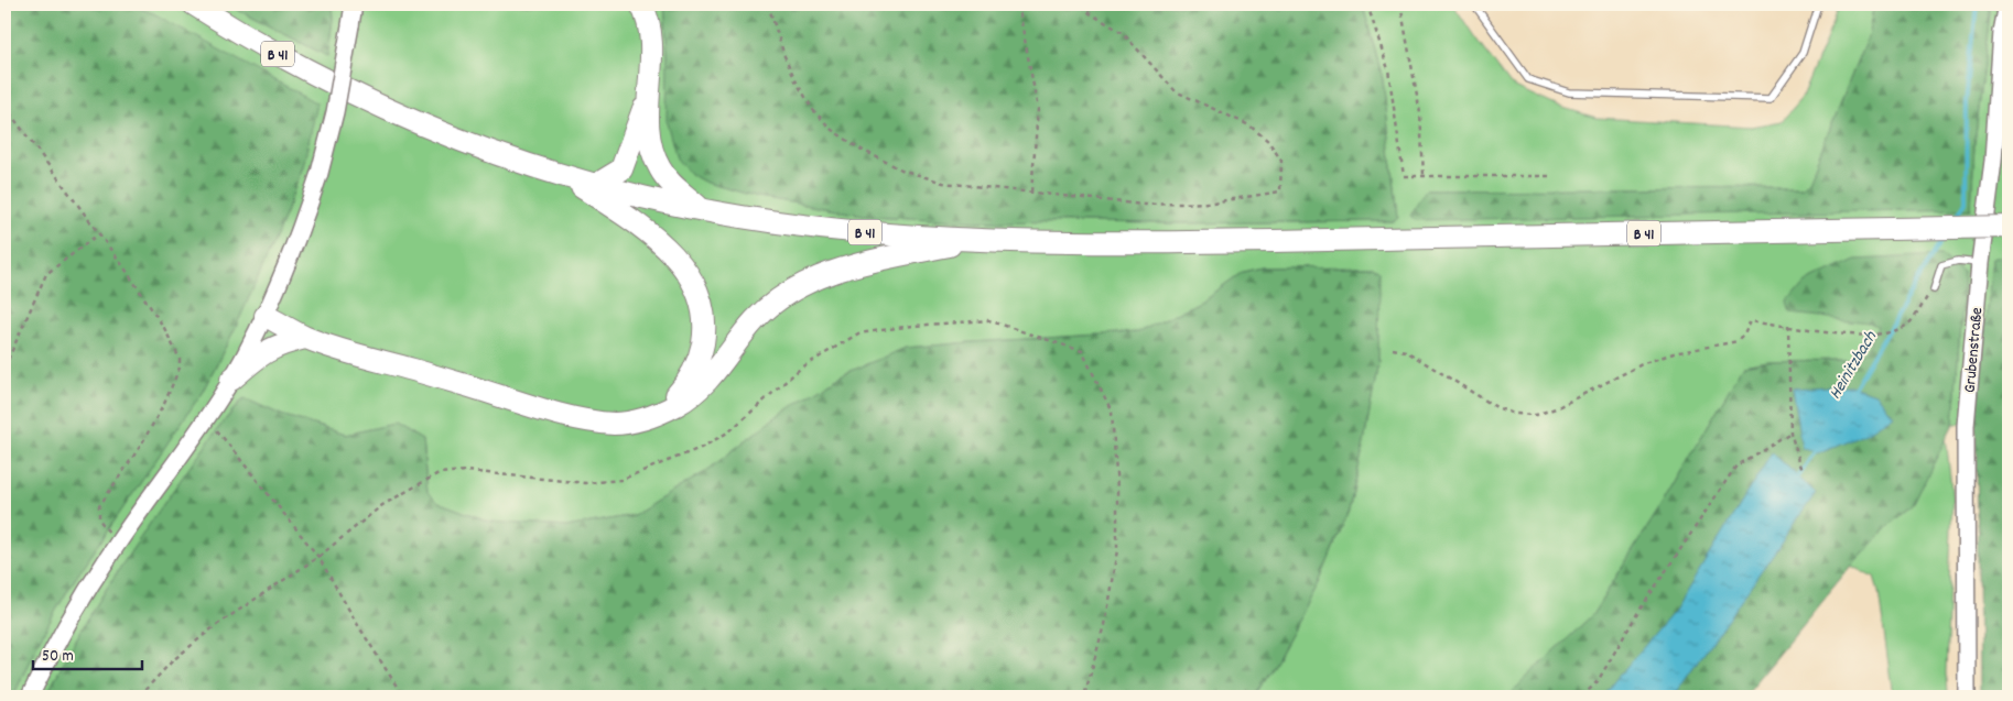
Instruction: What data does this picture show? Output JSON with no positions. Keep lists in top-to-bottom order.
{
  "streets": {
    "highway": ["B 41"],
    "main road": ["Grubenstraße"]
  },
  "water": ["Heinitzbach"],
  "scale_bar": "50 m"
}
